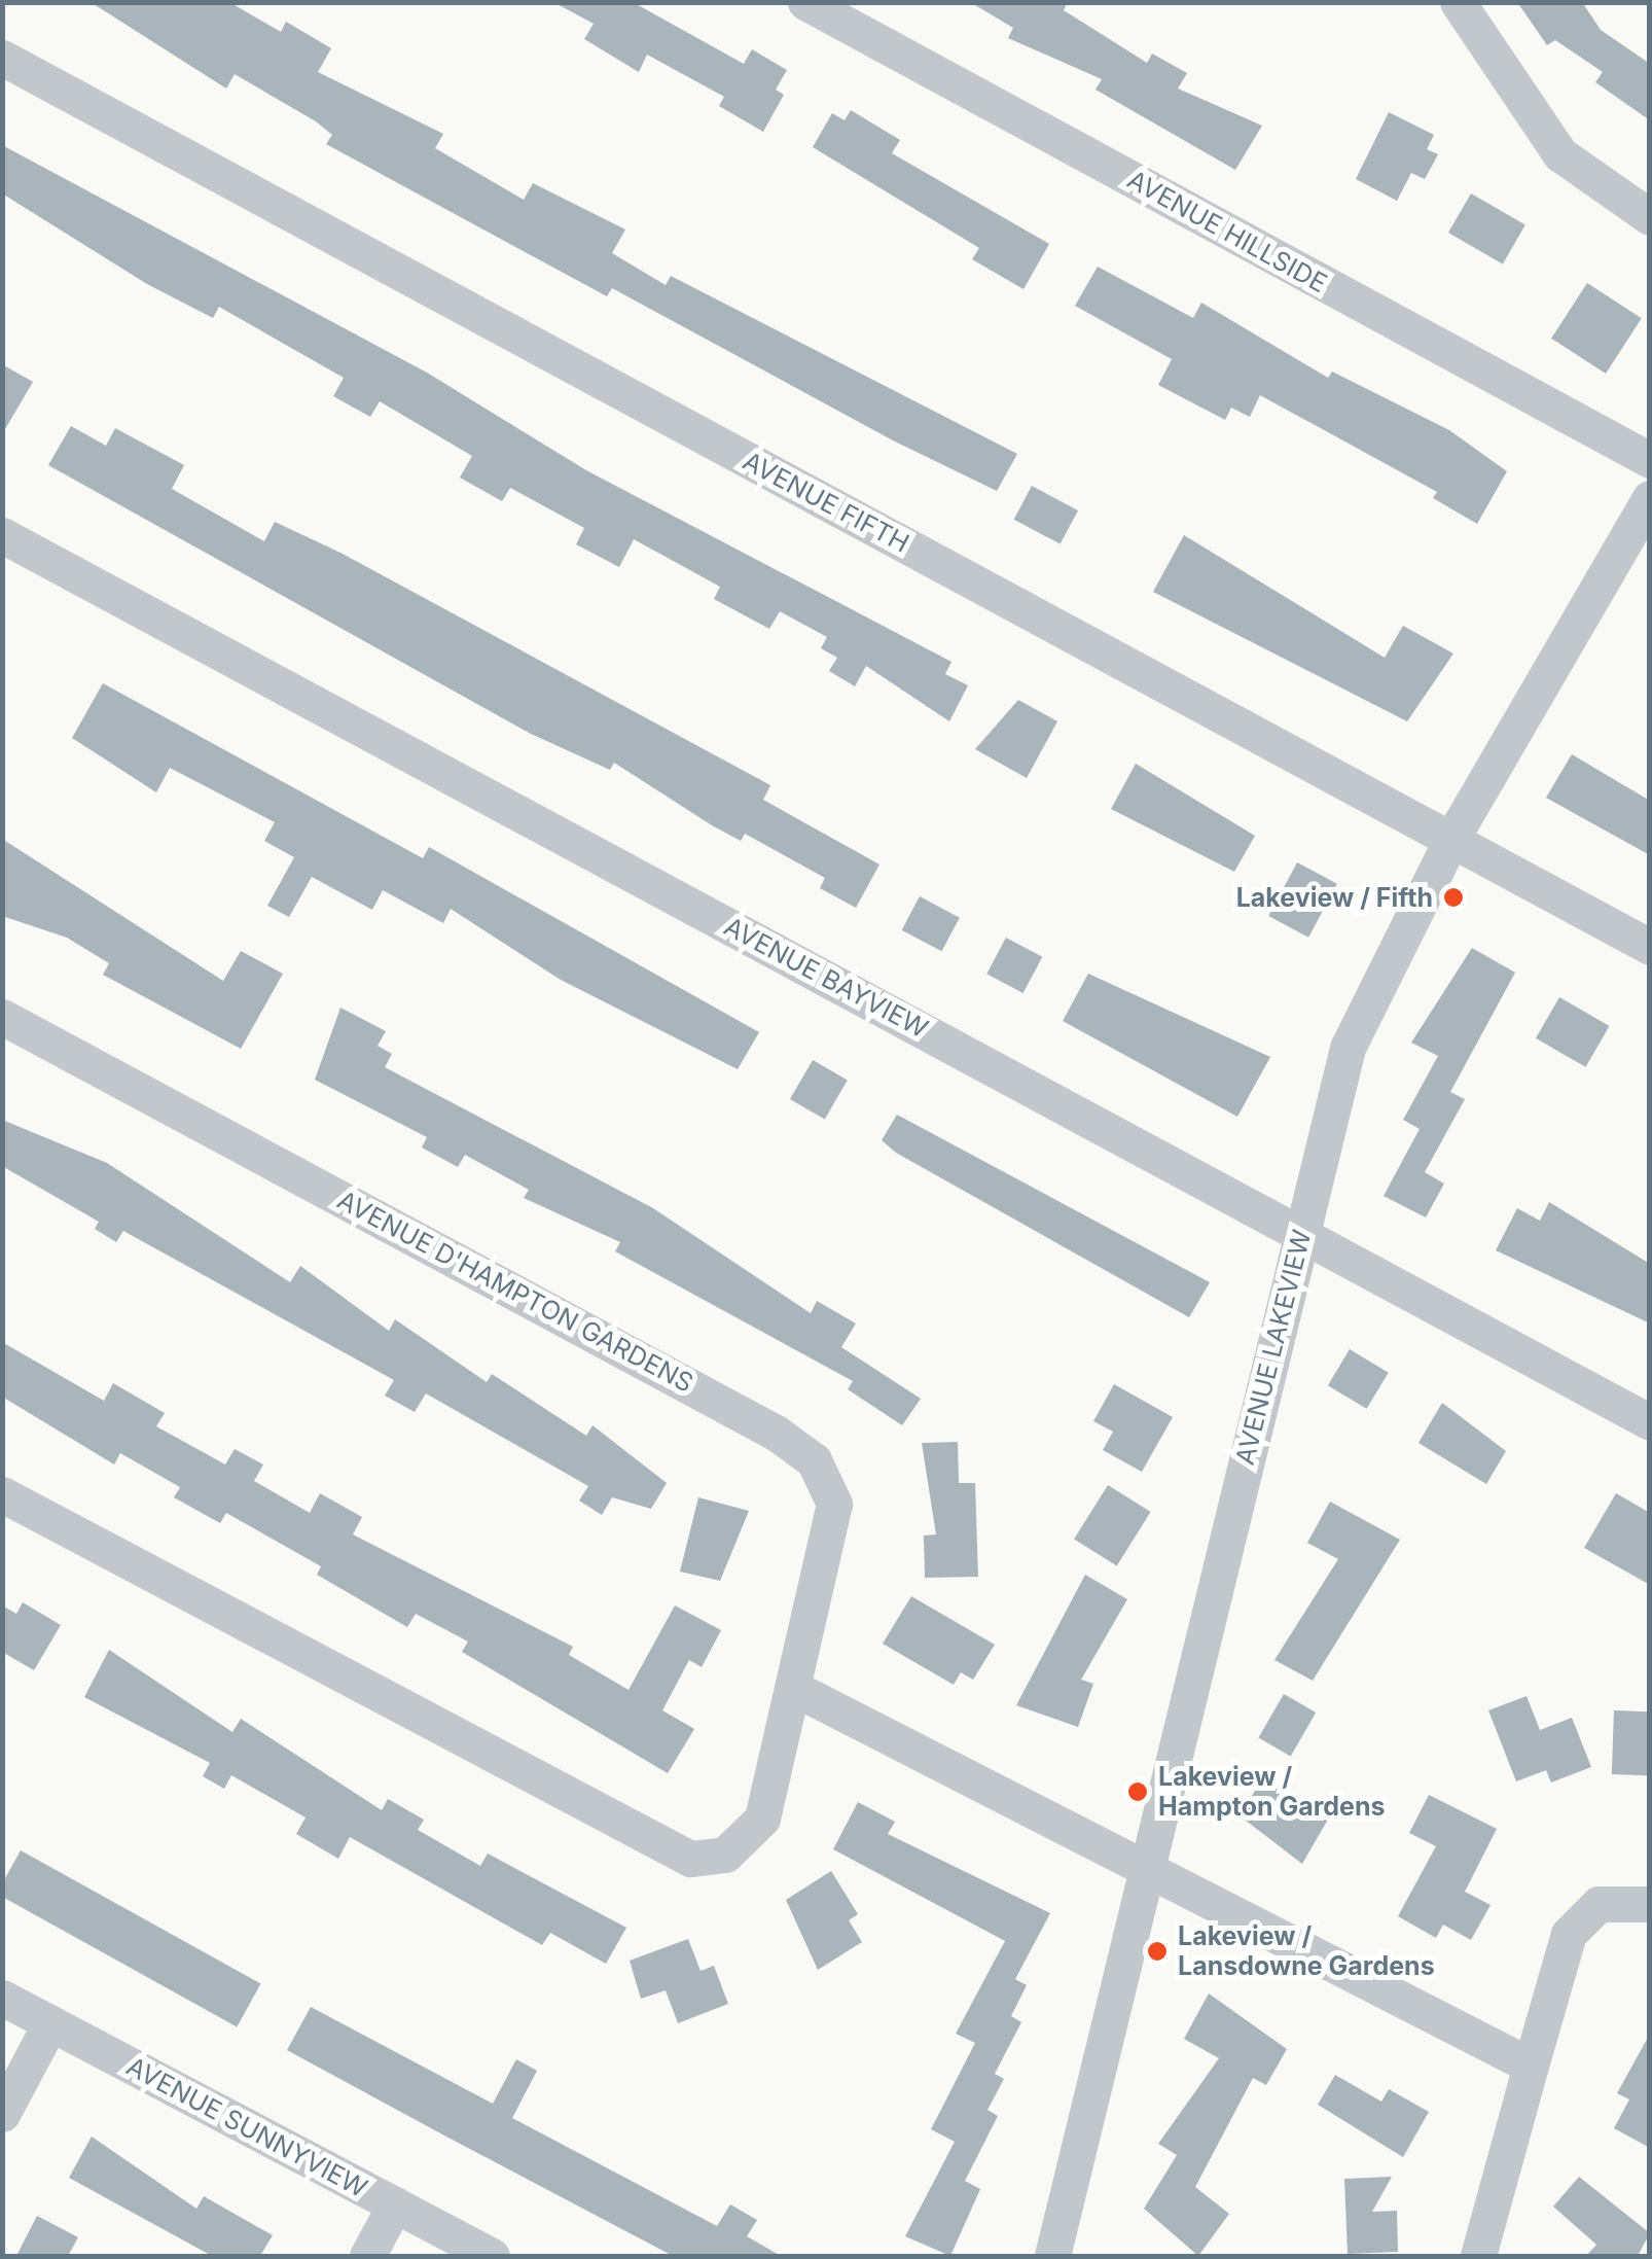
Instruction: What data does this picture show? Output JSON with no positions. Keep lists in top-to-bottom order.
{
  "streets": {
    "street": [
      "AVENUE HILLSIDE",
      "AVENUE FIFTH",
      "AVENUE BAYVIEW",
      "AVENUE D'HAMPTON GARDENS",
      "AVENUE LAKEVIEW",
      "AVENUE SUNNYVIEW"
    ]
  },
  "crossings": [
    ["AVENUE FIFTH", "AVENUE LAKEVIEW"],
    ["AVENUE BAYVIEW", "AVENUE LAKEVIEW"]
  ],
  "places": ["Lakeview / Fifth", "Lakeview / Hampton Gardens", "Lakeview / Lansdowne Gardens"]
}
